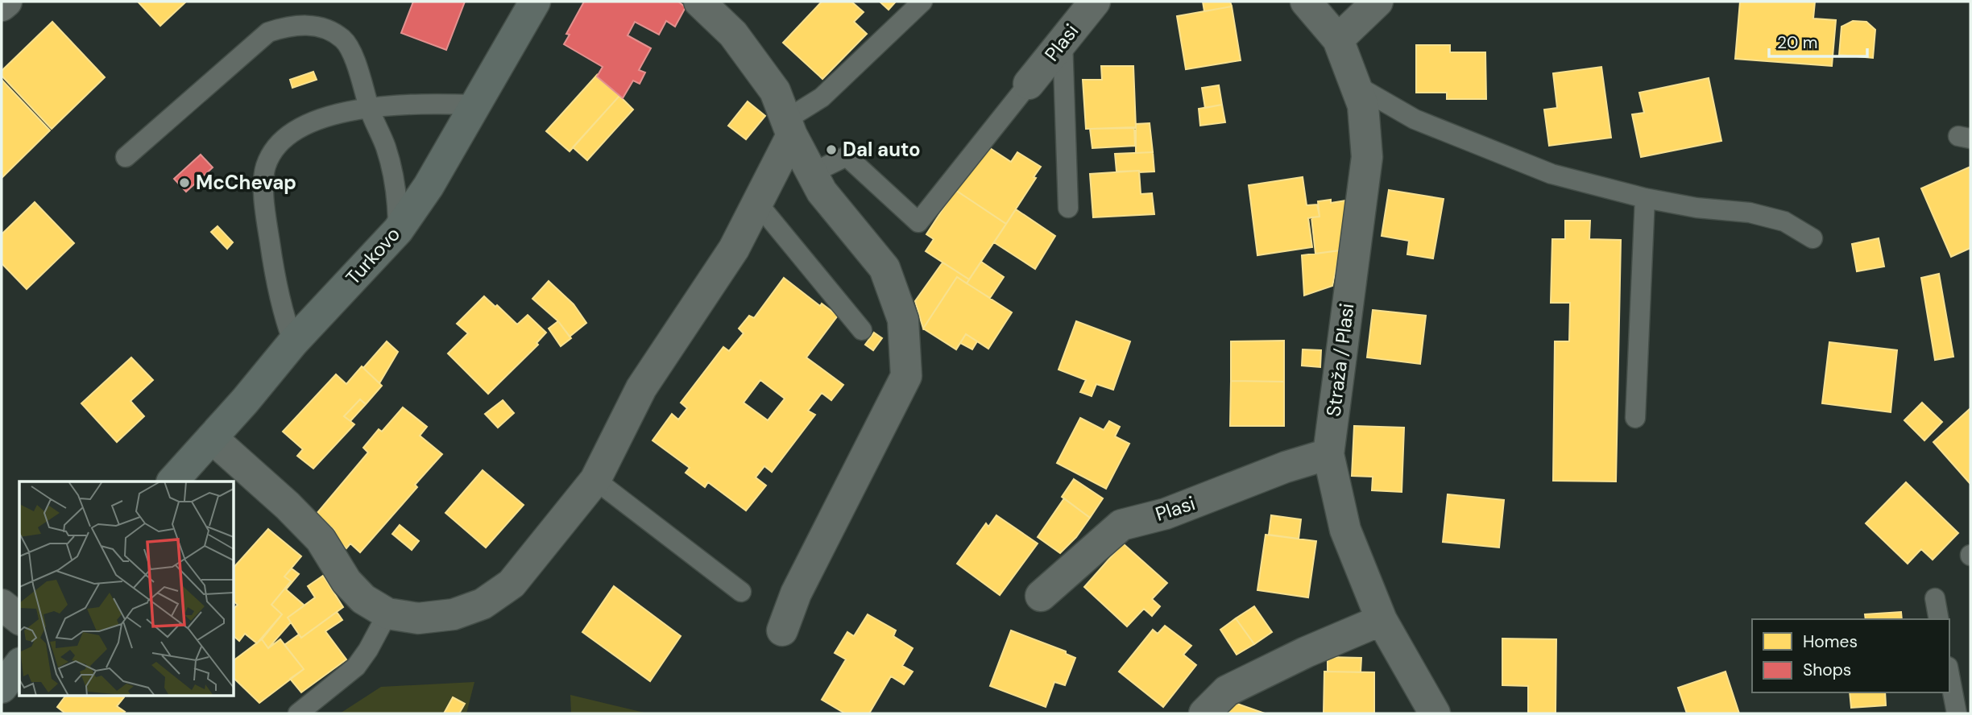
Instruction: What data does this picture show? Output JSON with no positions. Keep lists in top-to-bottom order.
{
  "streets": {
    "main road": ["Turkovo"],
    "street": ["Plasi", "Straža / Plasi"]
  },
  "crossings": [
    ["Plasi", "Straža / Plasi"]
  ],
  "places": ["Dal auto", "McChevap"],
  "legend": ["Homes", "Shops"],
  "scale_bar": "20 m"
}
